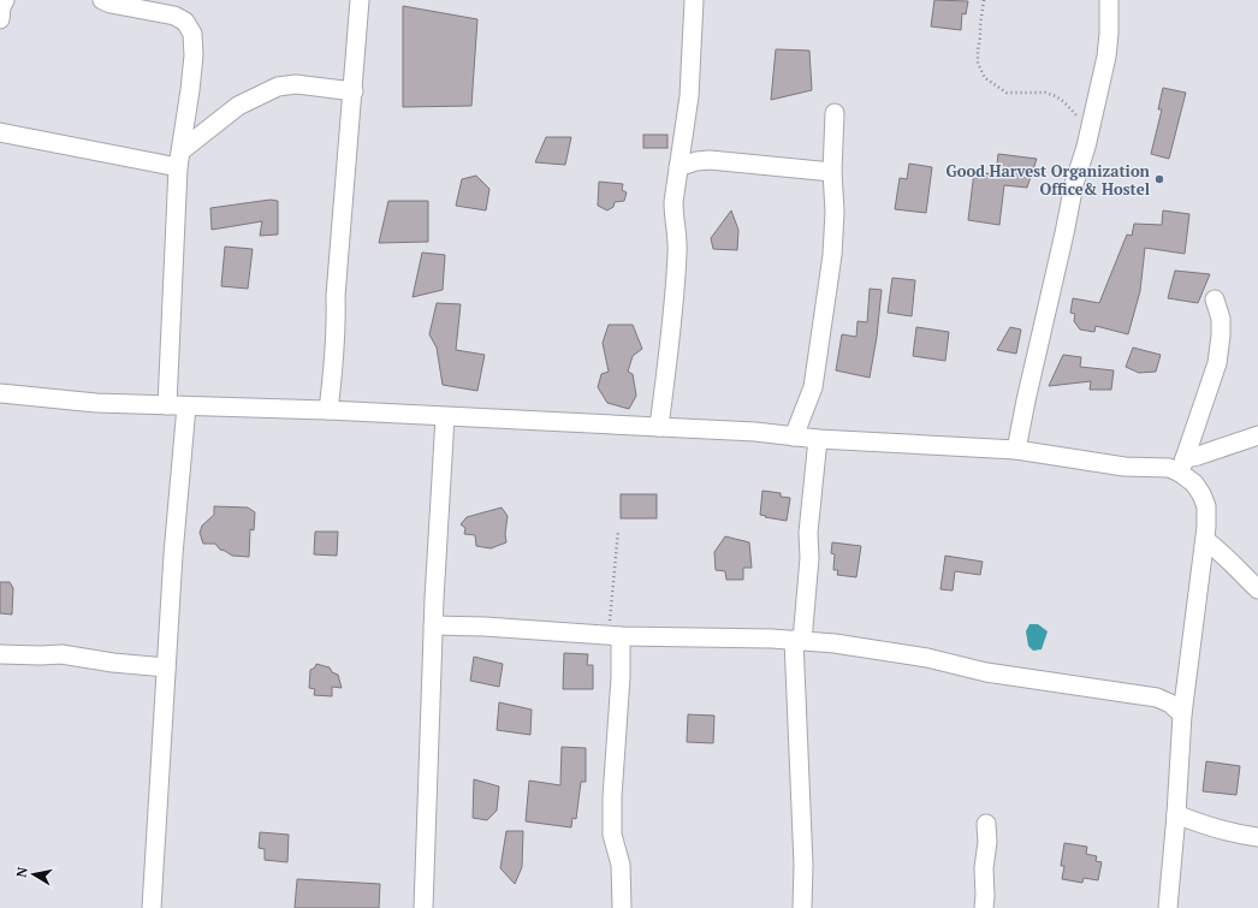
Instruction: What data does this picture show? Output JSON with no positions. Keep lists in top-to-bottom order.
{
  "places": ["Good Harvest Organization Office& Hostel"],
  "north": "left"
}
